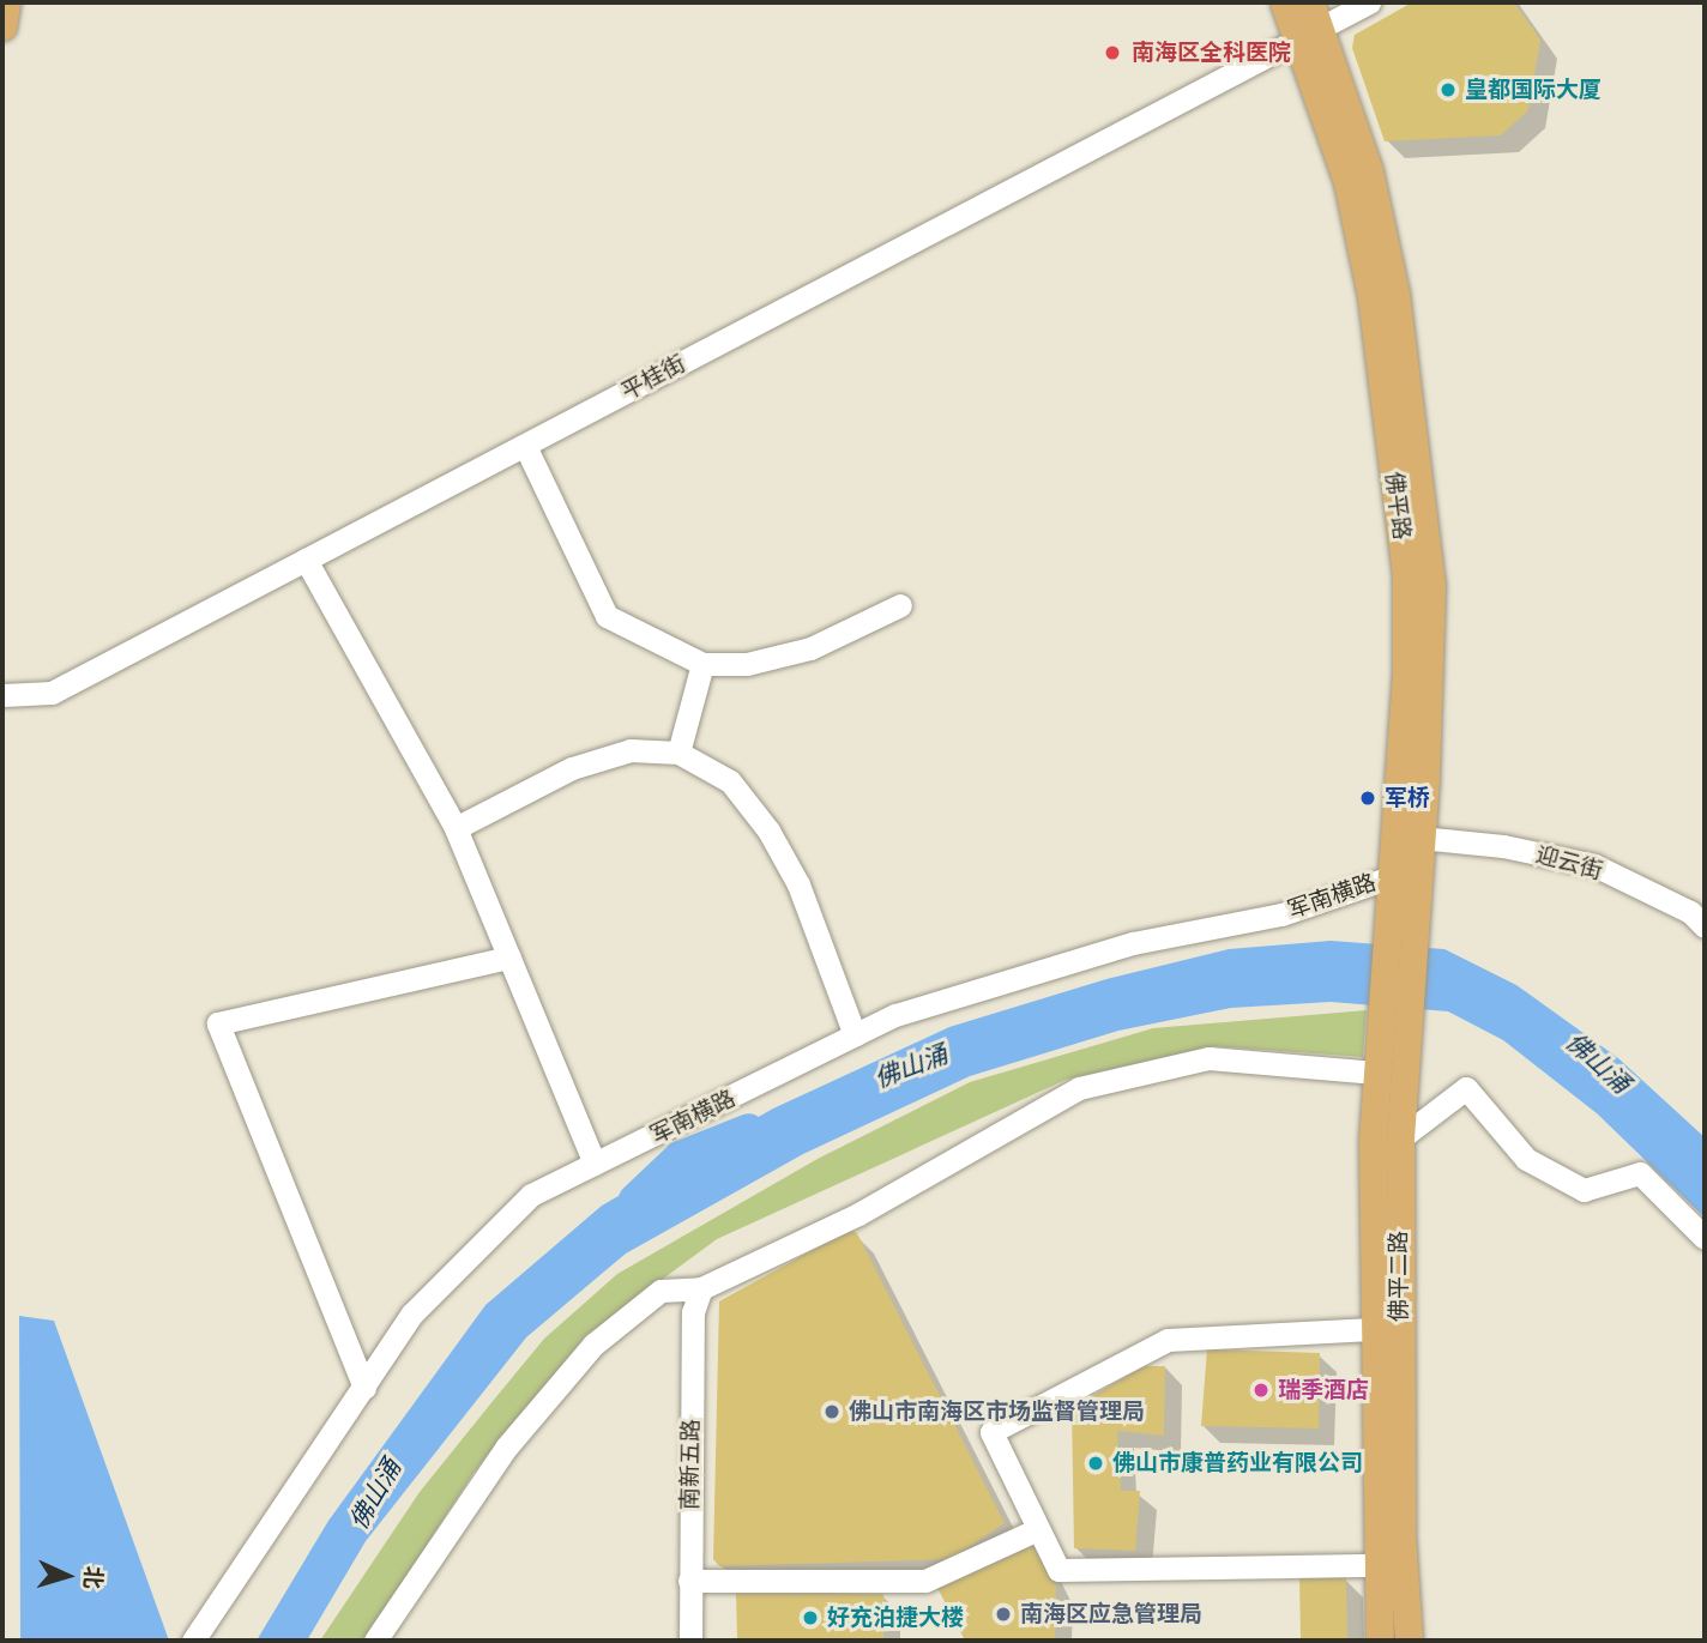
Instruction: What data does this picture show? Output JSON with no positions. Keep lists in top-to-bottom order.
{
  "streets": {
    "main road": ["佛平路", "佛平二路"],
    "street": [
      "平桂街",
      "迎云街",
      "军南横路",
      "南新五路"
    ]
  },
  "crossings": [
    ["平桂街", "佛平路"],
    ["佛平路", "迎云街"],
    ["佛平路", "军南横路"],
    ["佛平路", "佛平二路"]
  ],
  "water": ["佛山涌"],
  "places": [
    "南海区全科医院",
    "皇都国际大厦",
    "军桥",
    "瑞季酒店",
    "佛山市南海区市场监督管理局",
    "佛山市康普药业有限公司",
    "南海区应急管理局",
    "好充泊捷大楼"
  ],
  "north": "right"
}
